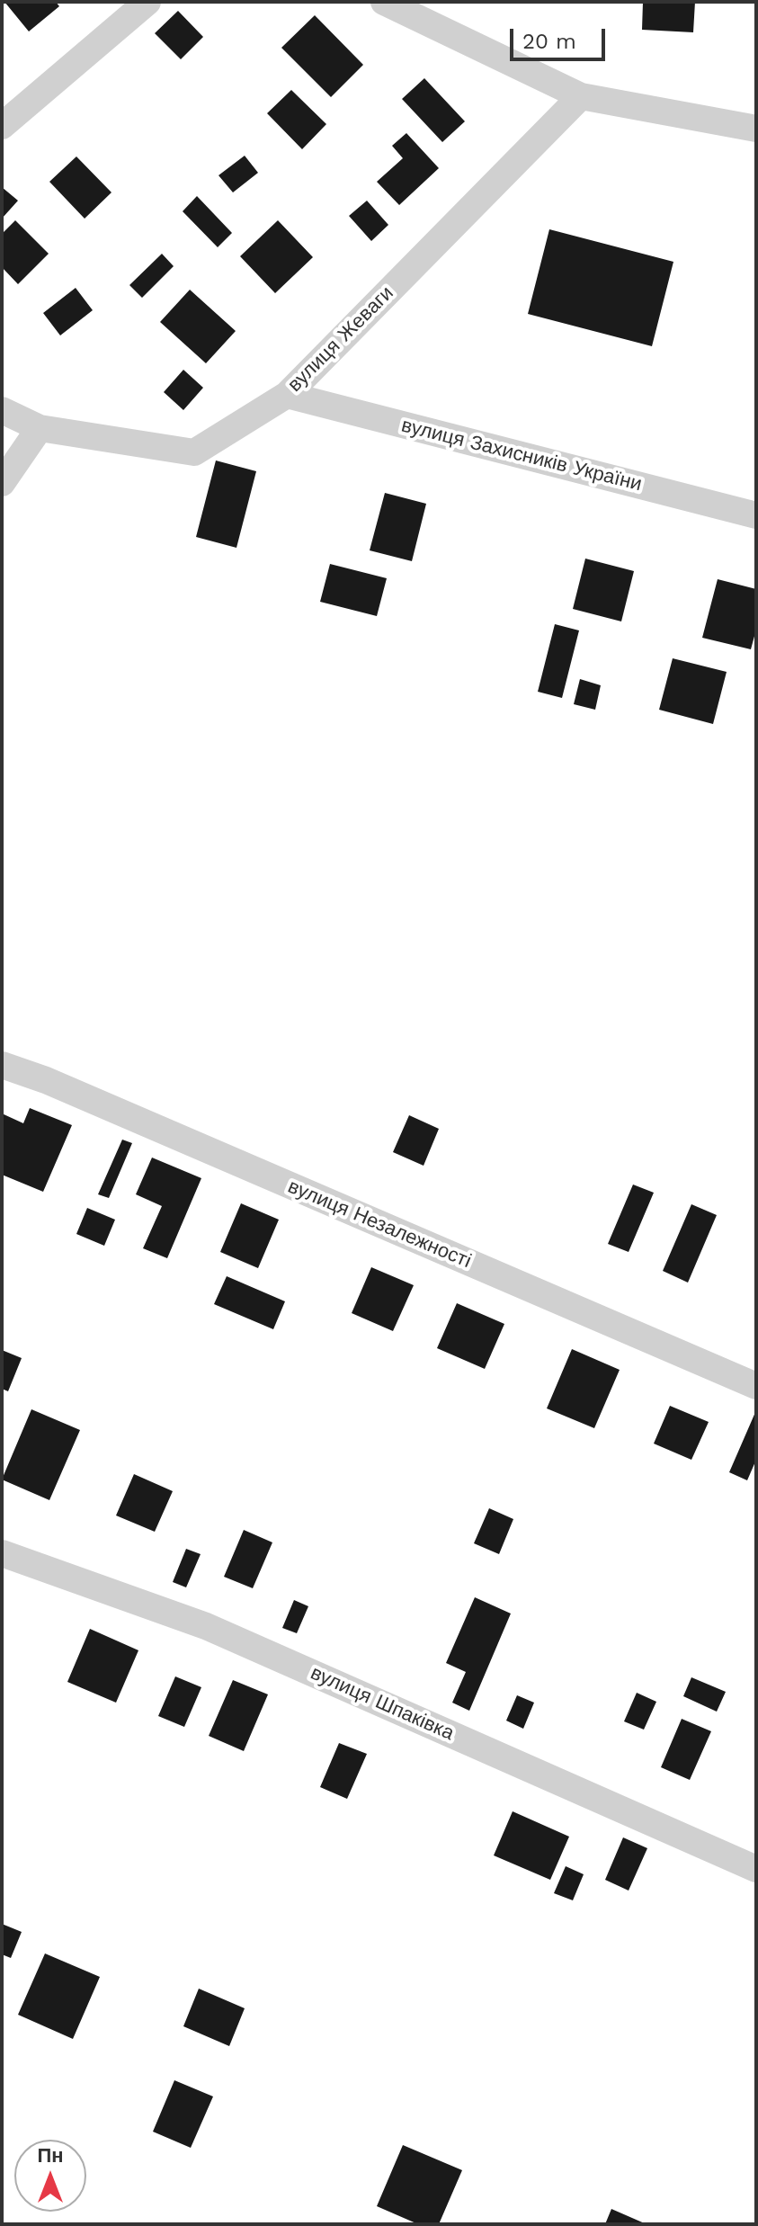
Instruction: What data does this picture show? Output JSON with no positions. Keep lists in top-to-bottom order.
{
  "streets": {
    "street": [
      "вулиця Жеваги",
      "вулиця Захисників України",
      "вулиця Незалежності",
      "вулиця Шпаківка"
    ]
  },
  "crossings": [
    ["вулиця Жеваги", "вулиця Захисників України"]
  ],
  "scale_bar": "20 m",
  "north": "top"
}
